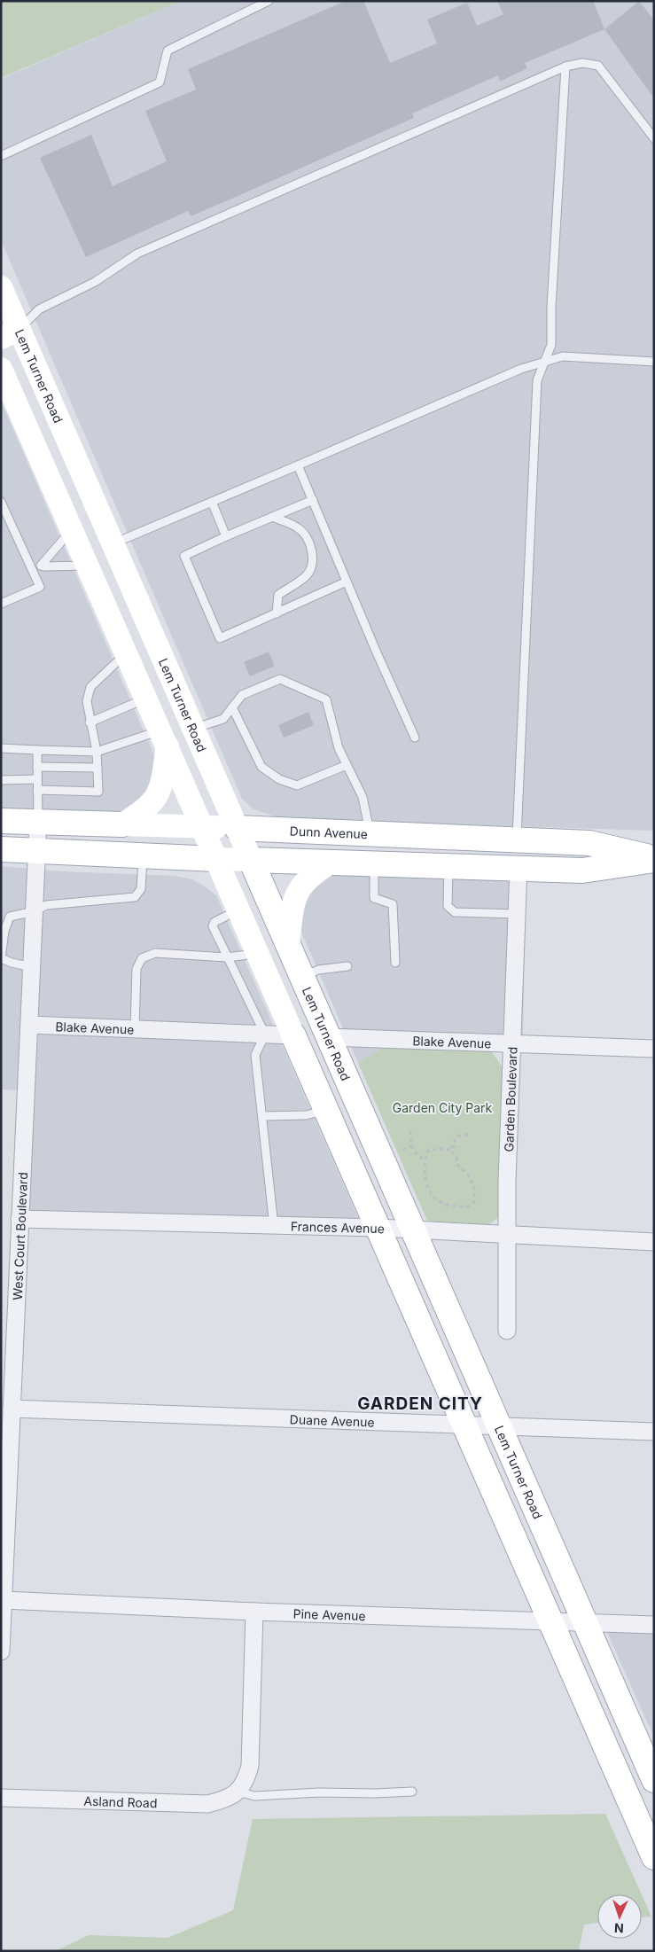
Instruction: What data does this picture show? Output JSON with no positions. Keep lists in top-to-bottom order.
{
  "streets": {
    "main road": ["Lem Turner Road", "Dunn Avenue"],
    "street": [
      "Blake Avenue",
      "Garden Boulevard",
      "Frances Avenue",
      "West Court Boulevard",
      "Duane Avenue",
      "Pine Avenue",
      "Asland Road"
    ]
  },
  "crossings": [
    ["Lem Turner Road", "Dunn Avenue"],
    ["Lem Turner Road", "Blake Avenue"],
    ["Lem Turner Road", "Frances Avenue"],
    ["Lem Turner Road", "Duane Avenue"],
    ["Lem Turner Road", "Pine Avenue"],
    ["Dunn Avenue", "Garden Boulevard"],
    ["Dunn Avenue", "West Court Boulevard"],
    ["Blake Avenue", "Garden Boulevard"],
    ["Blake Avenue", "West Court Boulevard"],
    ["Garden Boulevard", "Frances Avenue"],
    ["Frances Avenue", "West Court Boulevard"],
    ["West Court Boulevard", "Duane Avenue"],
    ["West Court Boulevard", "Pine Avenue"]
  ],
  "districts": ["GARDEN CITY"],
  "parks": ["Garden City Park"],
  "north": "bottom"
}
